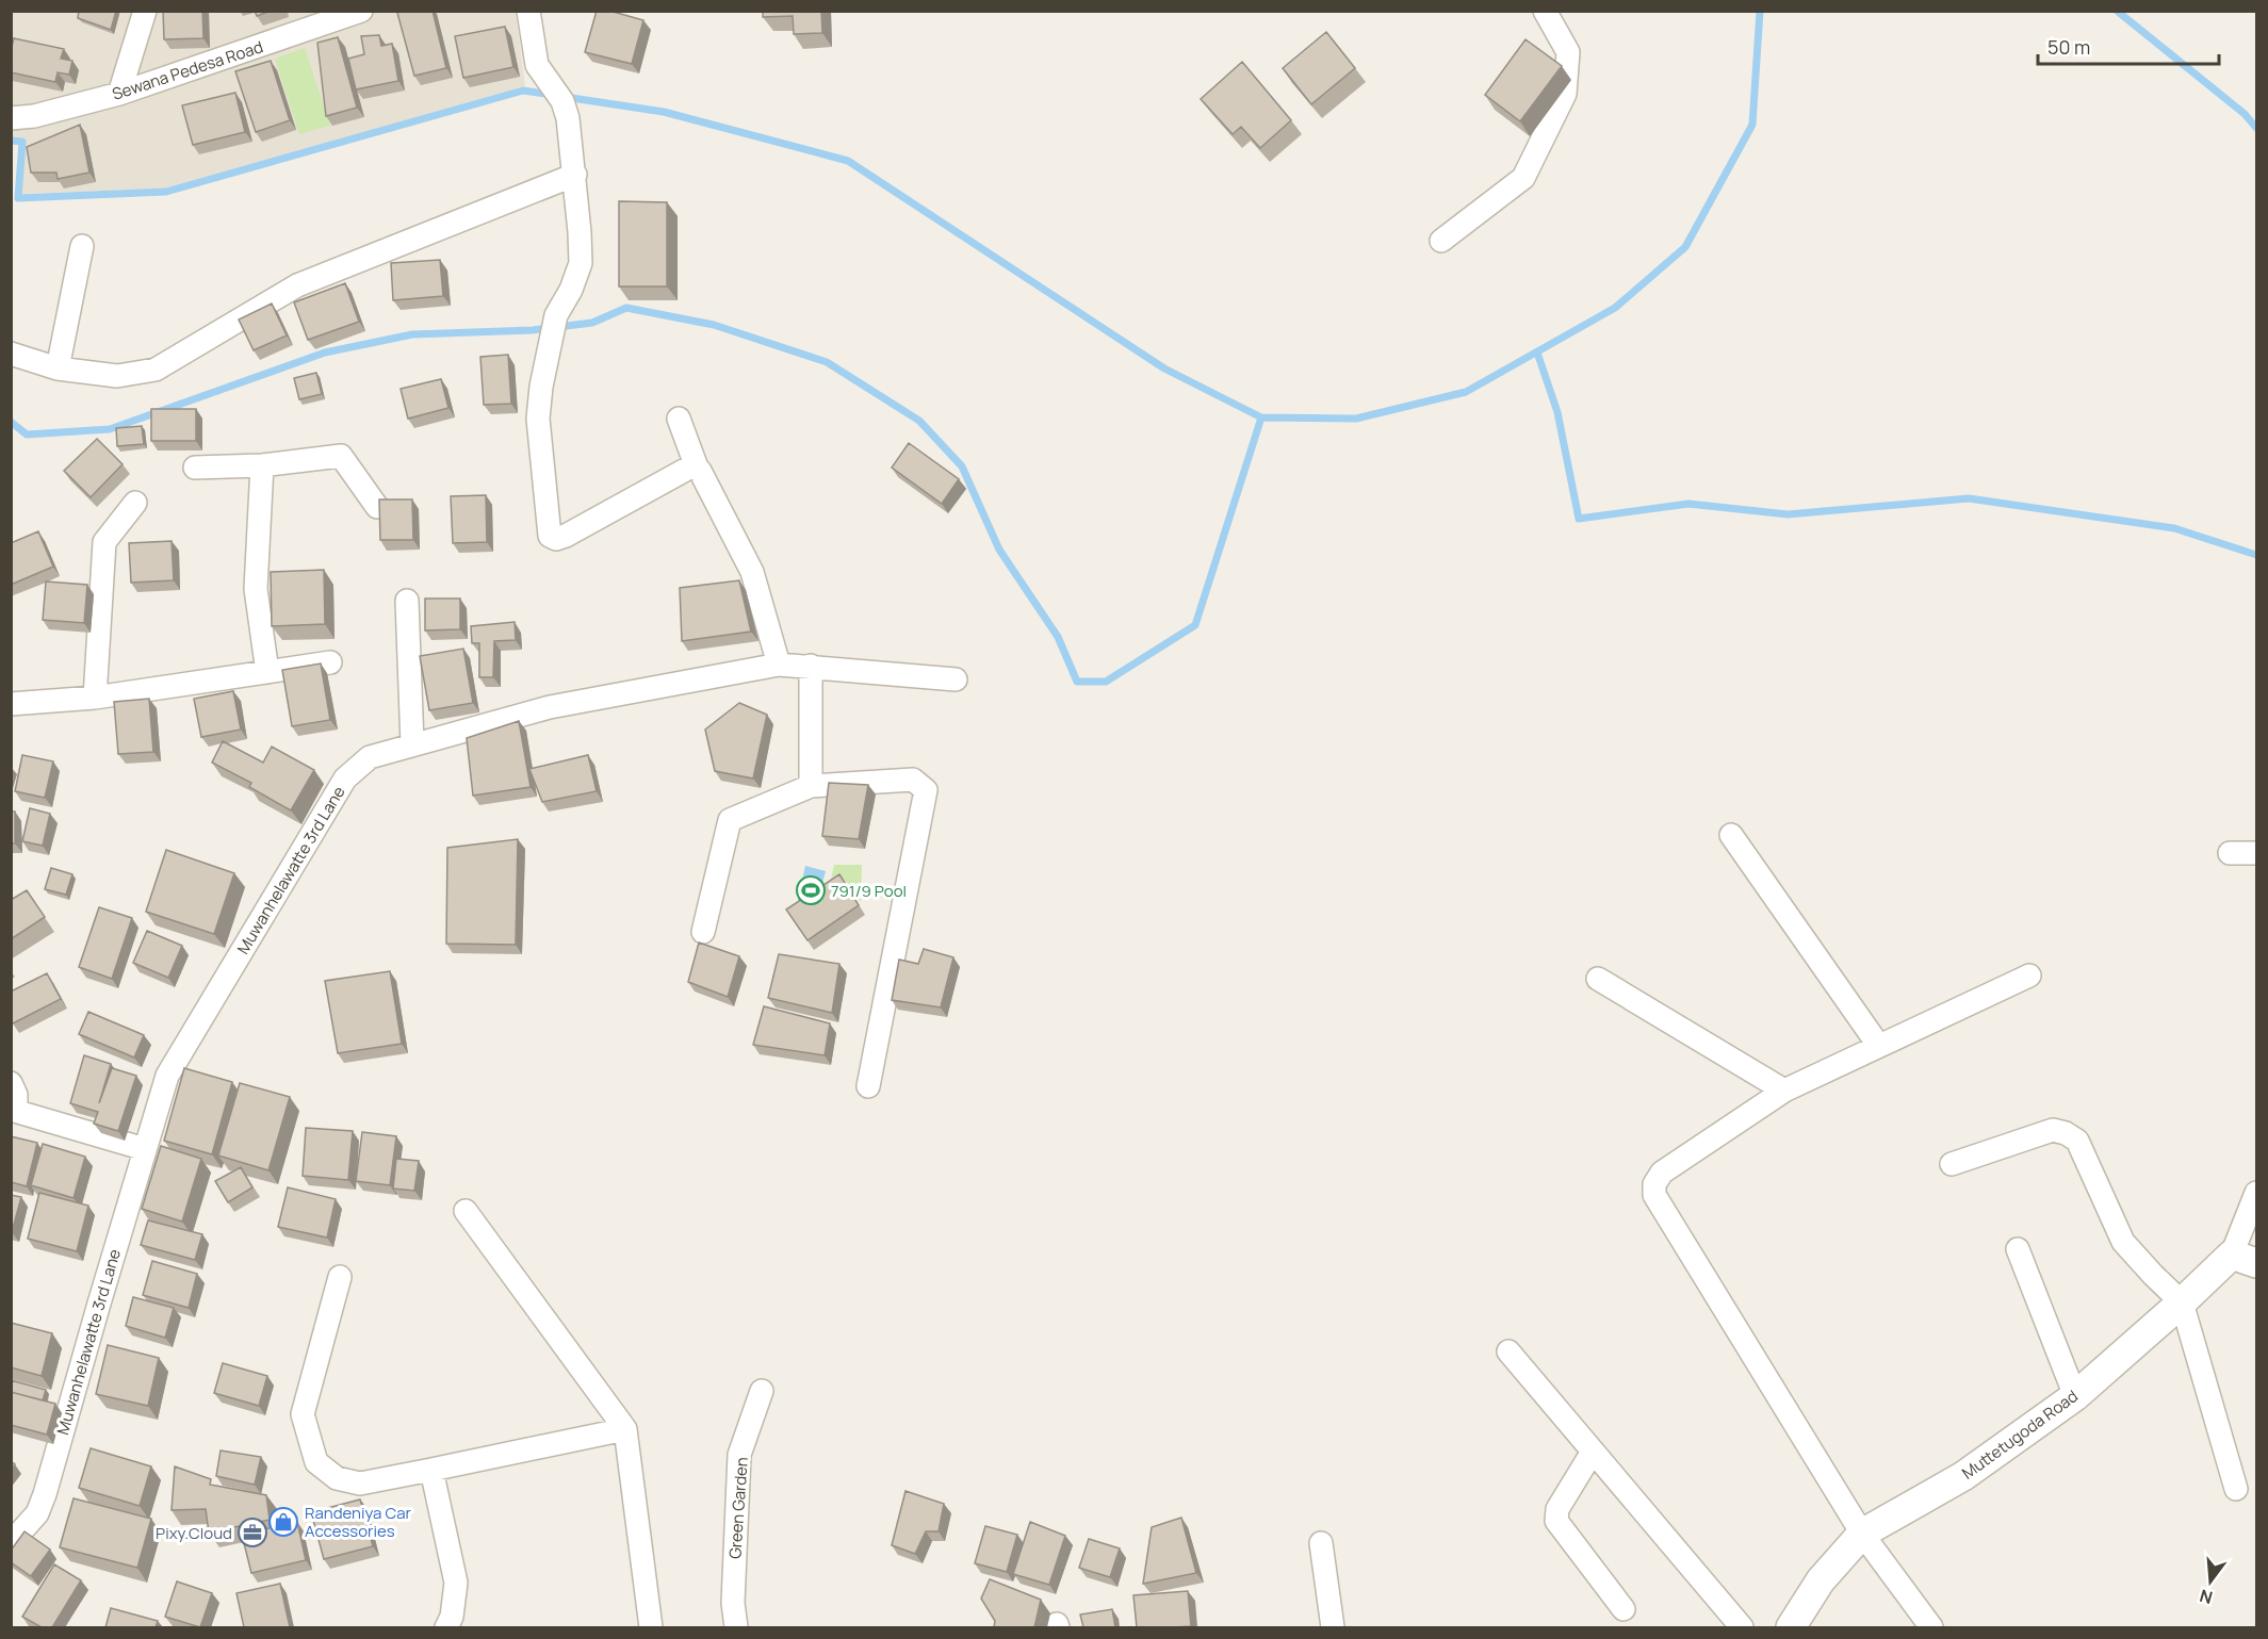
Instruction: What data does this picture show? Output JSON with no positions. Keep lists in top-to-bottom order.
{
  "streets": {
    "street": [
      "Sewana Pedesa Road",
      "Muwanhelawatte 3rd Lane",
      "Muttetugoda Road",
      "Green Garden"
    ]
  },
  "places": {
    "sports": ["791/9 Pool"],
    "shop": ["Randeniya Car Accessories"],
    "office": ["Pixy.Cloud"]
  },
  "scale_bar": "50 m",
  "north": "bottom"
}
